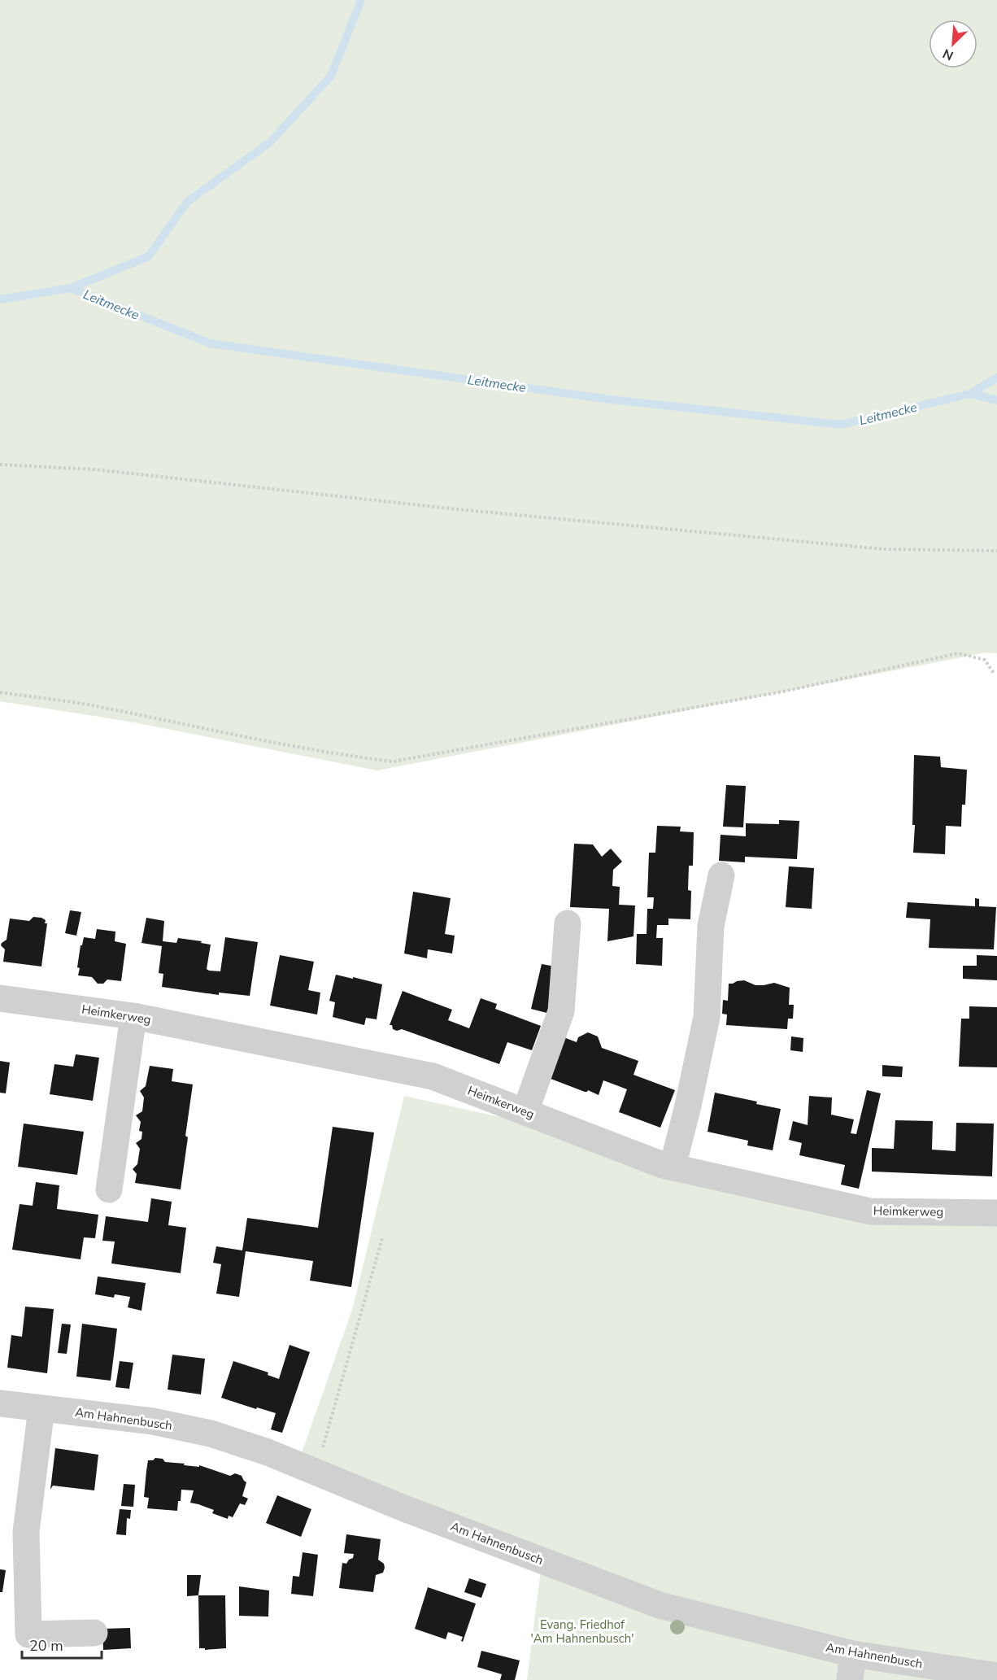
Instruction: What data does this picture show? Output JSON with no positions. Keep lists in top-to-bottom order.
{
  "streets": {
    "street": ["Heimkerweg", "Am Hahnenbusch"]
  },
  "water": ["Leitmecke"],
  "parks": ["Evang. Friedhof 'Am Hahnenbusch'"],
  "scale_bar": "20 m",
  "north": "bottom left"
}
